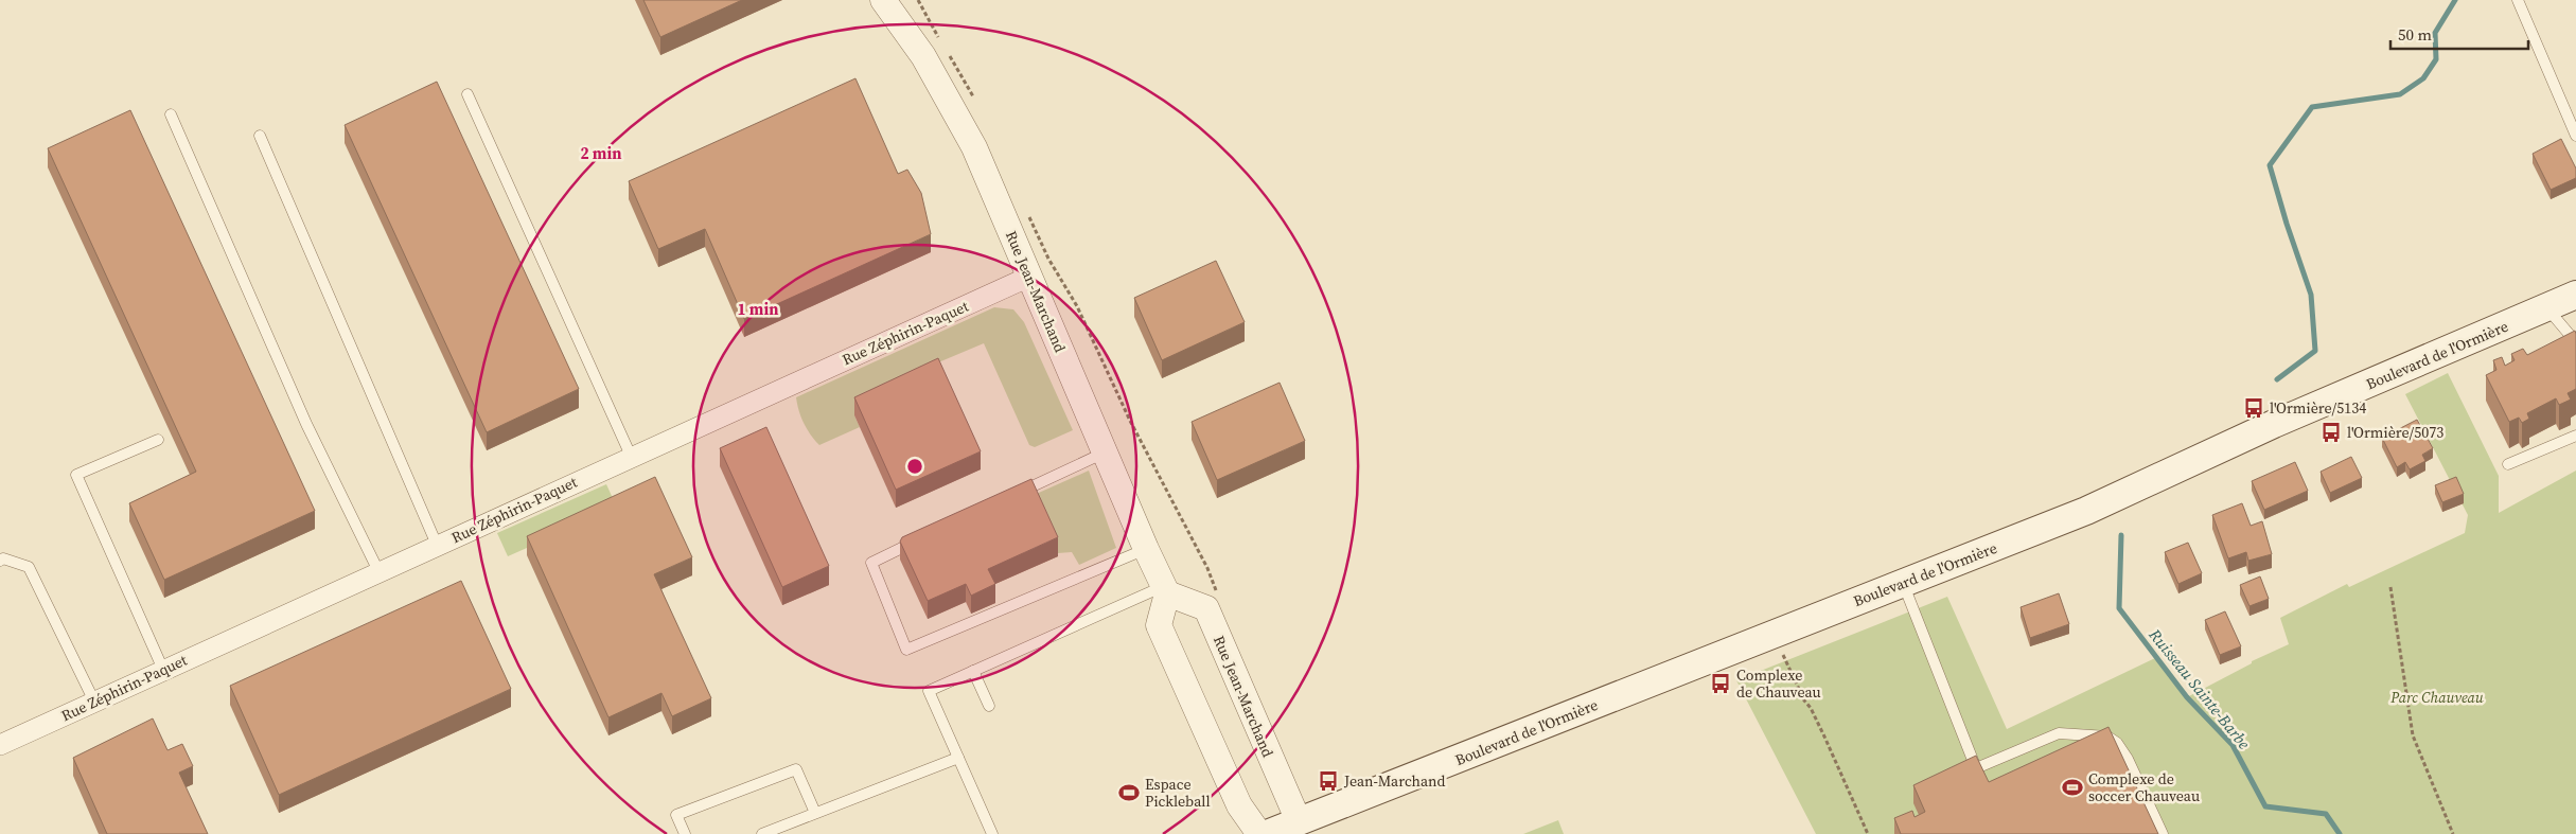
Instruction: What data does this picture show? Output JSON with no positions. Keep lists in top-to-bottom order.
{
  "streets": {
    "main road": ["Boulevard de l'Ormière"],
    "street": ["Rue Jean-Marchand", "Rue Zéphirin-Paquet"]
  },
  "crossings": [
    ["Rue Jean-Marchand", "Rue Zéphirin-Paquet"],
    ["Rue Jean-Marchand", "Boulevard de l'Ormière"]
  ],
  "water": ["Ruisseau Sainte-Barbe"],
  "parks": ["Parc Chauveau"],
  "places": {
    "bus stop": [
      "l'Ormière/5134",
      "l'Ormière/5073",
      "Complexe de Chauveau",
      "Jean-Marchand"
    ],
    "sports": ["Complexe de soccer Chauveau", "Espace Pickleball"]
  },
  "scale_bar": "50 m",
  "rings": ["2 min", "1 min"]
}
